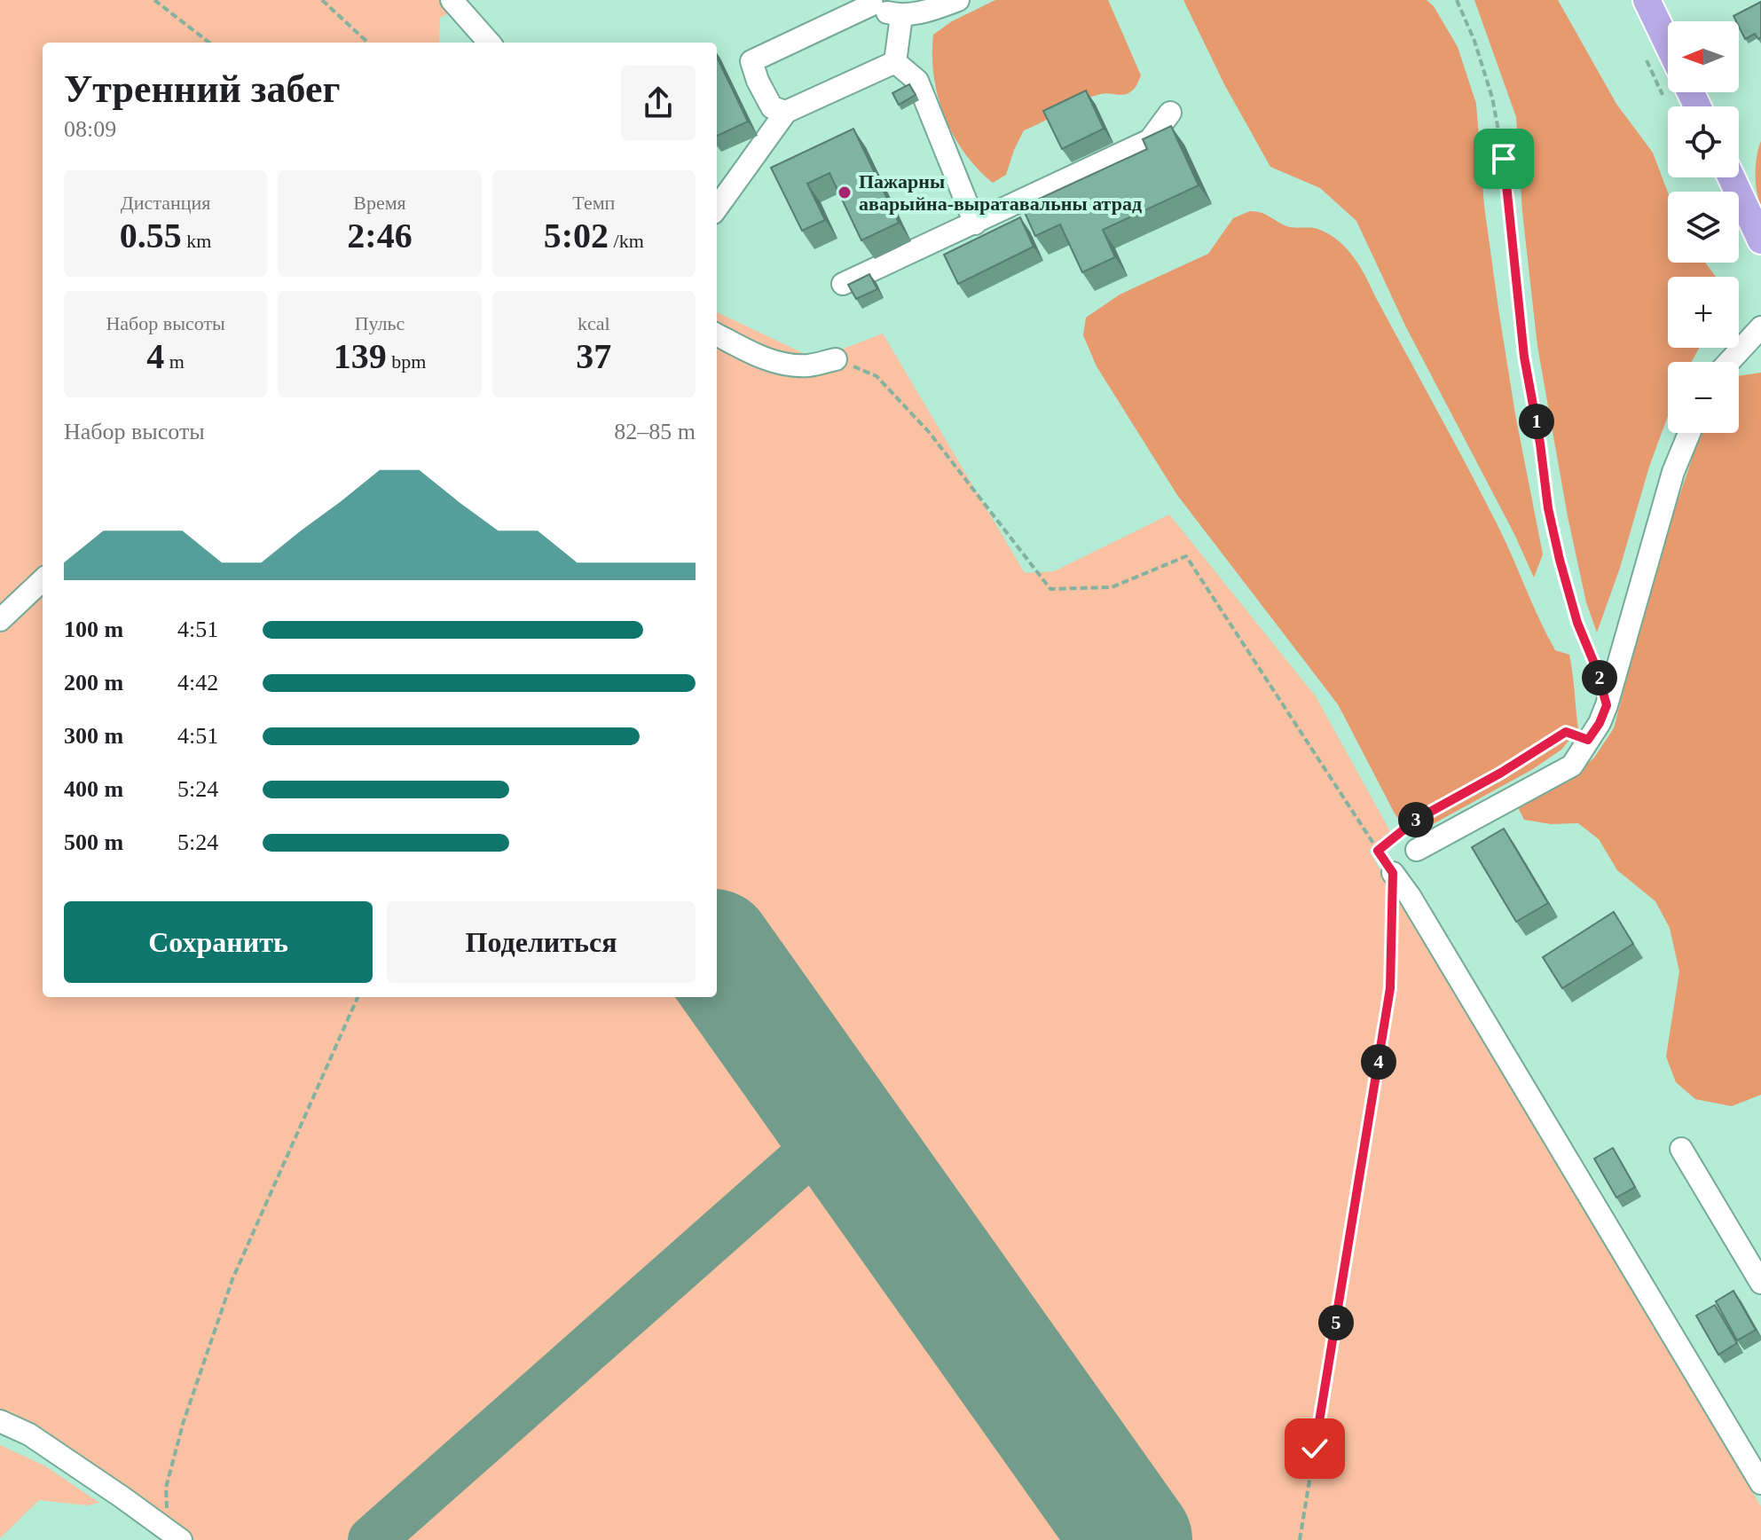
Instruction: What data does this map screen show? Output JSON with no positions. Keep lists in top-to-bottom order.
{
  "places": ["Пажарны аварыйна-выратавальны атрад"],
  "north": "left",
  "page": {
    "map_buttons": ["+", "−"],
    "heading": ["Утренний забег", "08:09"],
    "stats": [
      ["Дистанция", "0.55 km"],
      ["Время", "2:46"],
      ["Темп", "5:02 /km"],
      ["Набор высоты", "4 m"],
      ["Пульс", "139 bpm"],
      ["kcal", "37"]
    ],
    "pins": [
      "1",
      "2",
      "3",
      "4",
      "5"
    ],
    "chart": ["Набор высоты", "82–85 m"],
    "list": [
      {
        "name": "100 m",
        "note": "4:51"
      },
      {
        "name": "200 m",
        "note": "4:42"
      },
      {
        "name": "300 m",
        "note": "4:51"
      },
      {
        "name": "400 m",
        "note": "5:24"
      },
      {
        "name": "500 m",
        "note": "5:24"
      }
    ],
    "buttons": ["Сохранить", "Поделиться"]
  }
}
